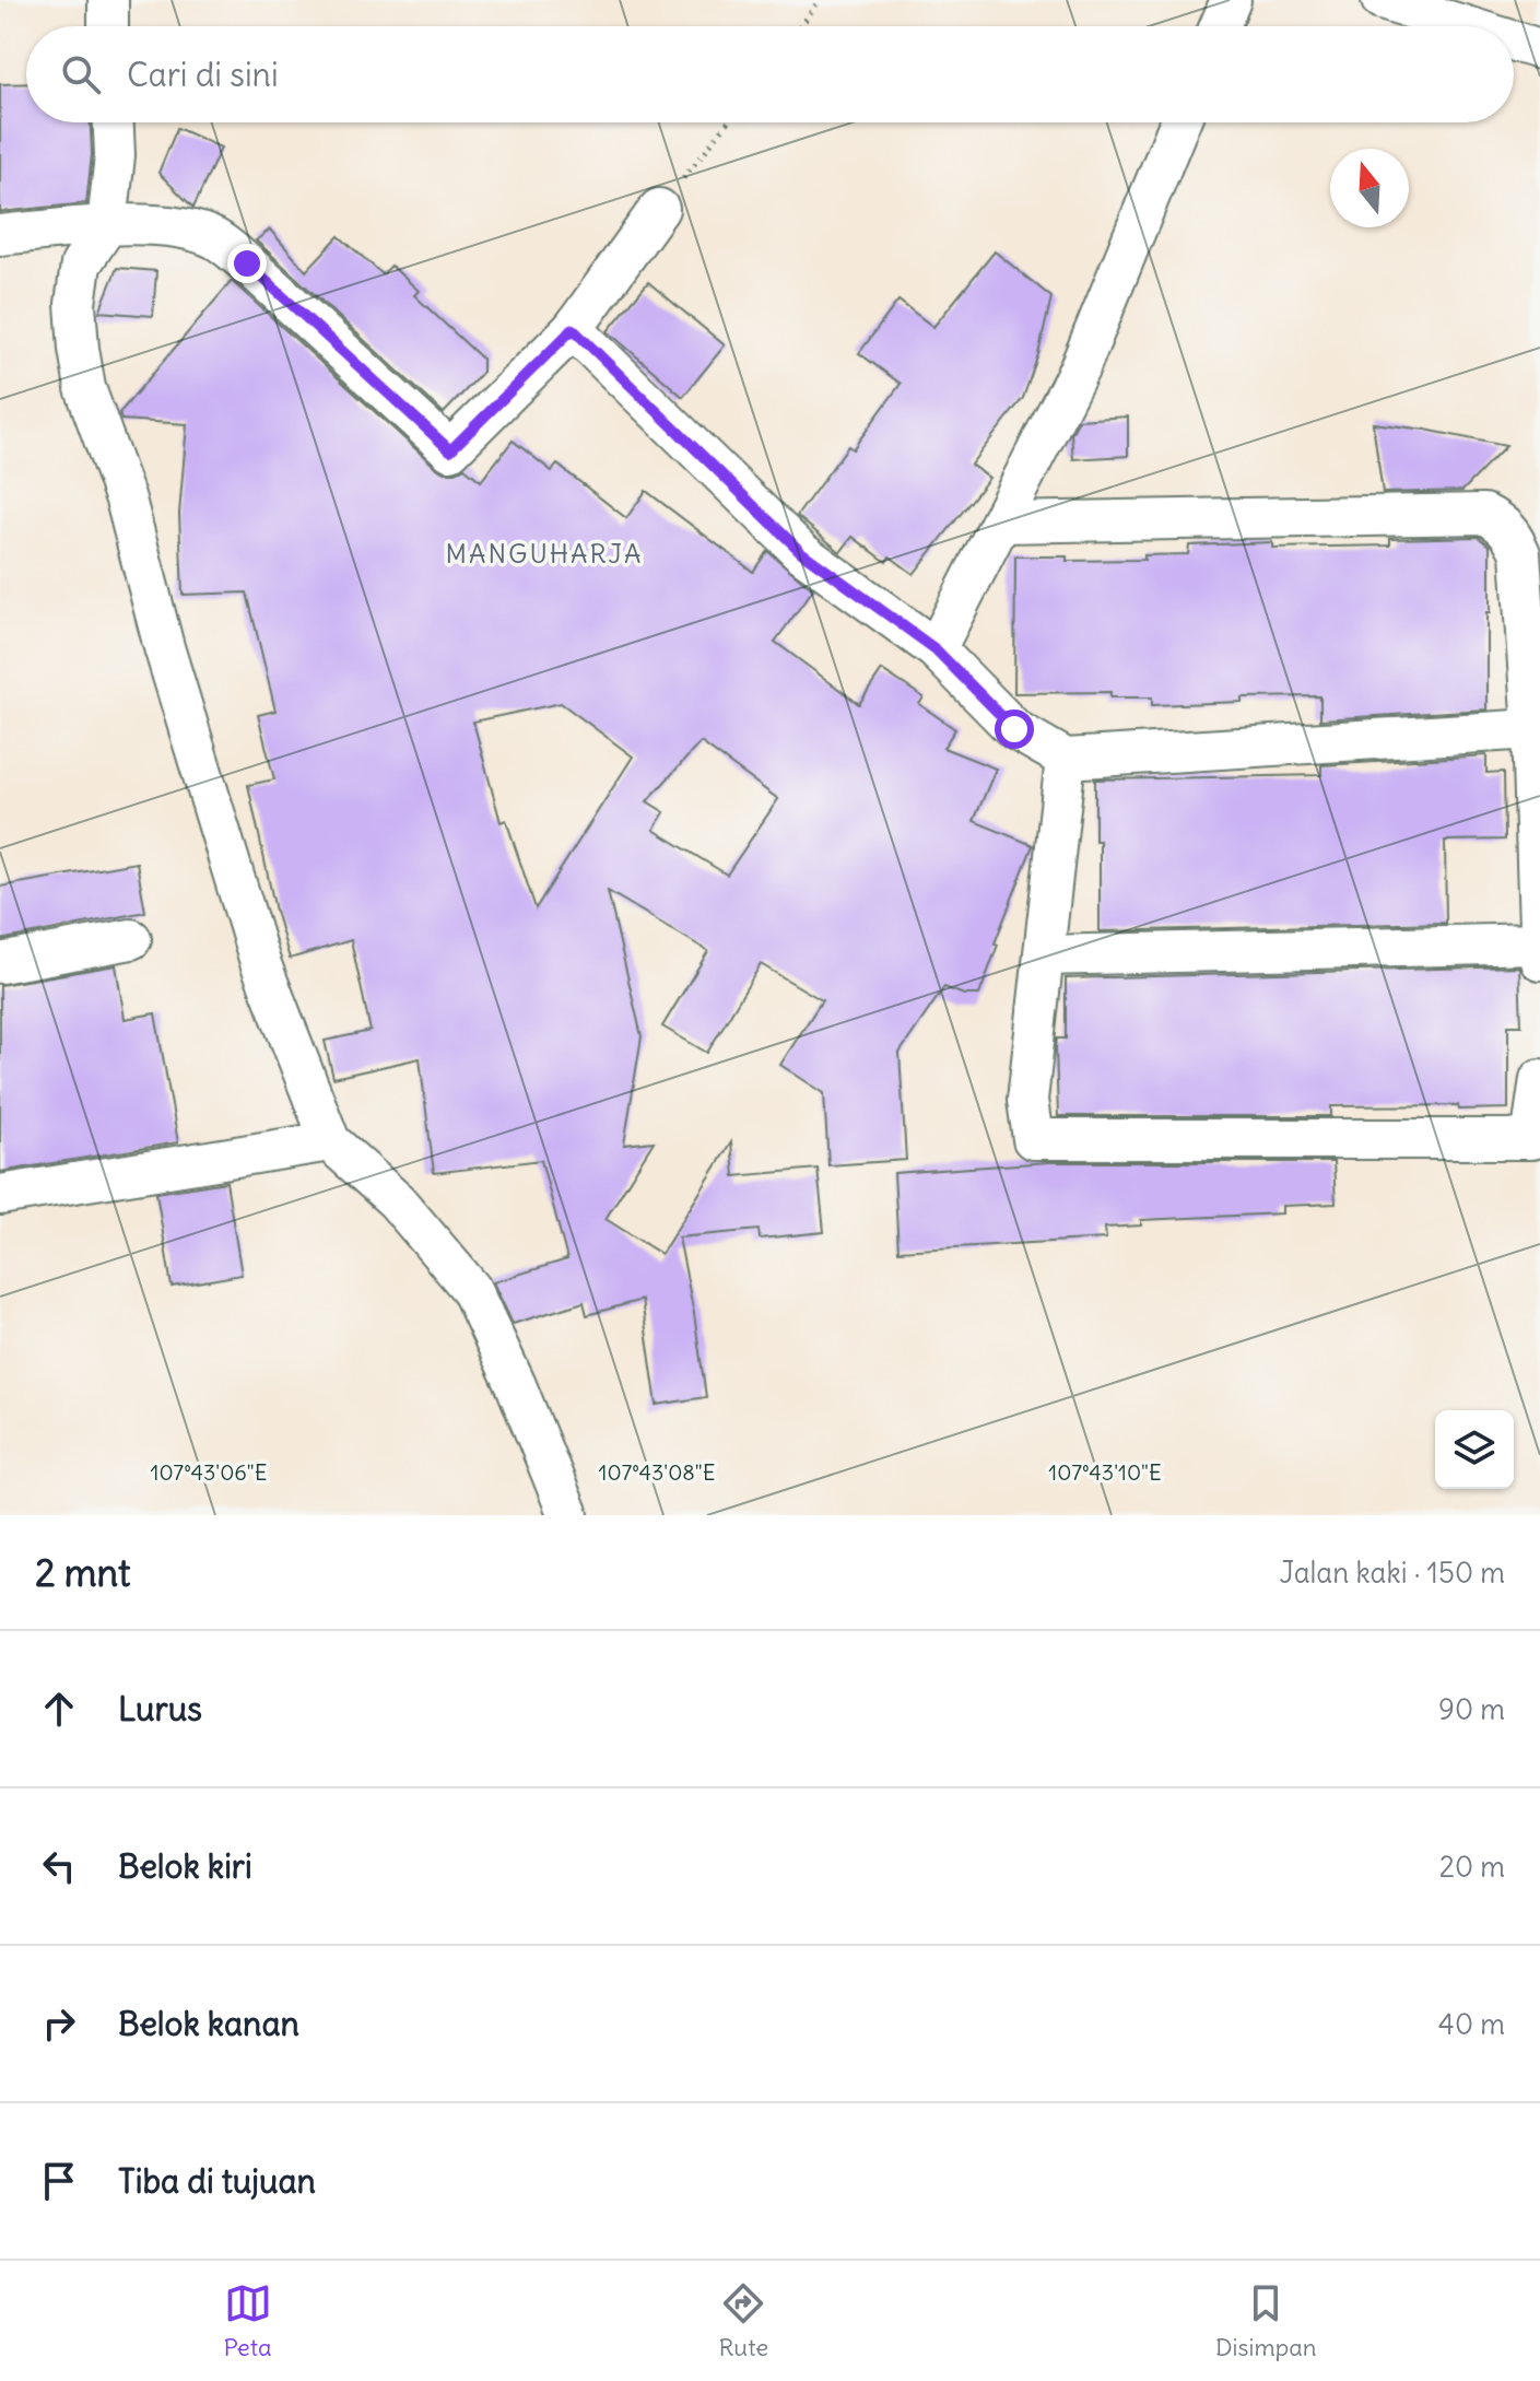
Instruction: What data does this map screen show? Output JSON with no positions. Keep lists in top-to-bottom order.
{
  "districts": ["MANGUHARJA"],
  "north": "top",
  "page": {
    "search": "Cari di sini",
    "heading": ["2 mnt", "Jalan kaki · 150 m"],
    "list": [
      ["Lurus", "90 m"],
      ["Belok kiri", "20 m"],
      ["Belok kanan", "40 m"],
      "Tiba di tujuan"
    ],
    "nav": ["Peta", "Rute", "Disimpan"]
  },
  "coordinates": ["107°43'06\"E", "107°43'08\"E", "107°43'10\"E"]
}
